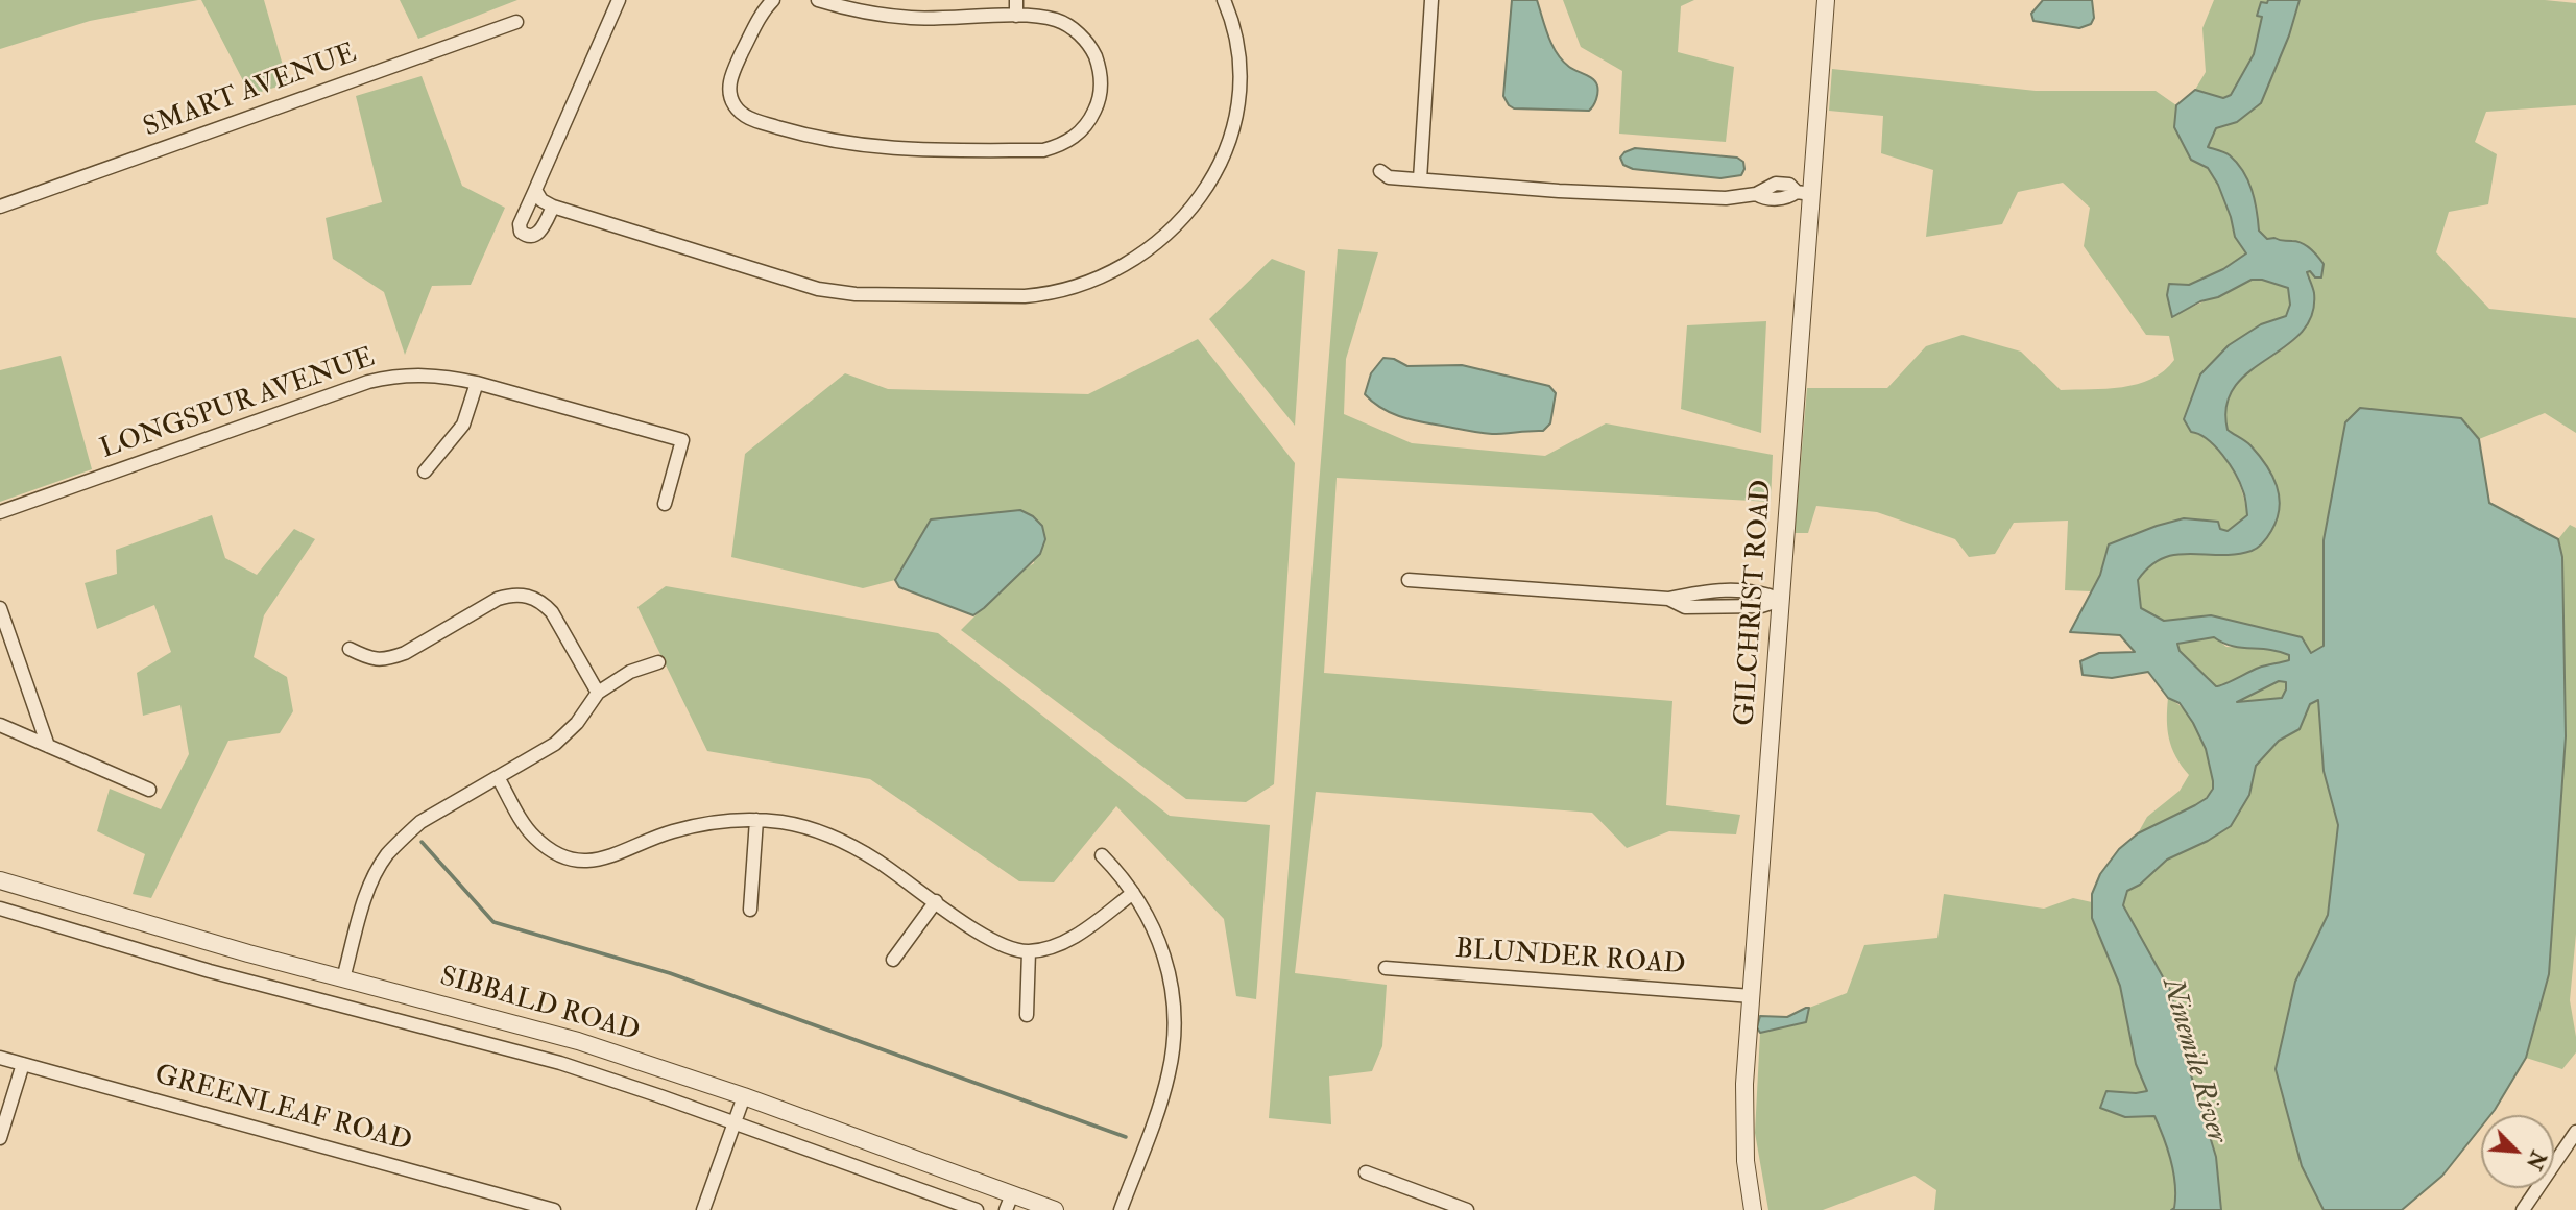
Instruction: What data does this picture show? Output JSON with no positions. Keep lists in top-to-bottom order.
{
  "streets": {
    "street": [
      "SMART AVENUE",
      "LONGSPUR AVENUE",
      "GILCHRIST ROAD",
      "BLUNDER ROAD",
      "SIBBALD ROAD",
      "GREENLEAF ROAD"
    ]
  },
  "crossings": [
    ["GILCHRIST ROAD", "BLUNDER ROAD"]
  ],
  "water": ["Ninemile River"],
  "north": "bottom right"
}
